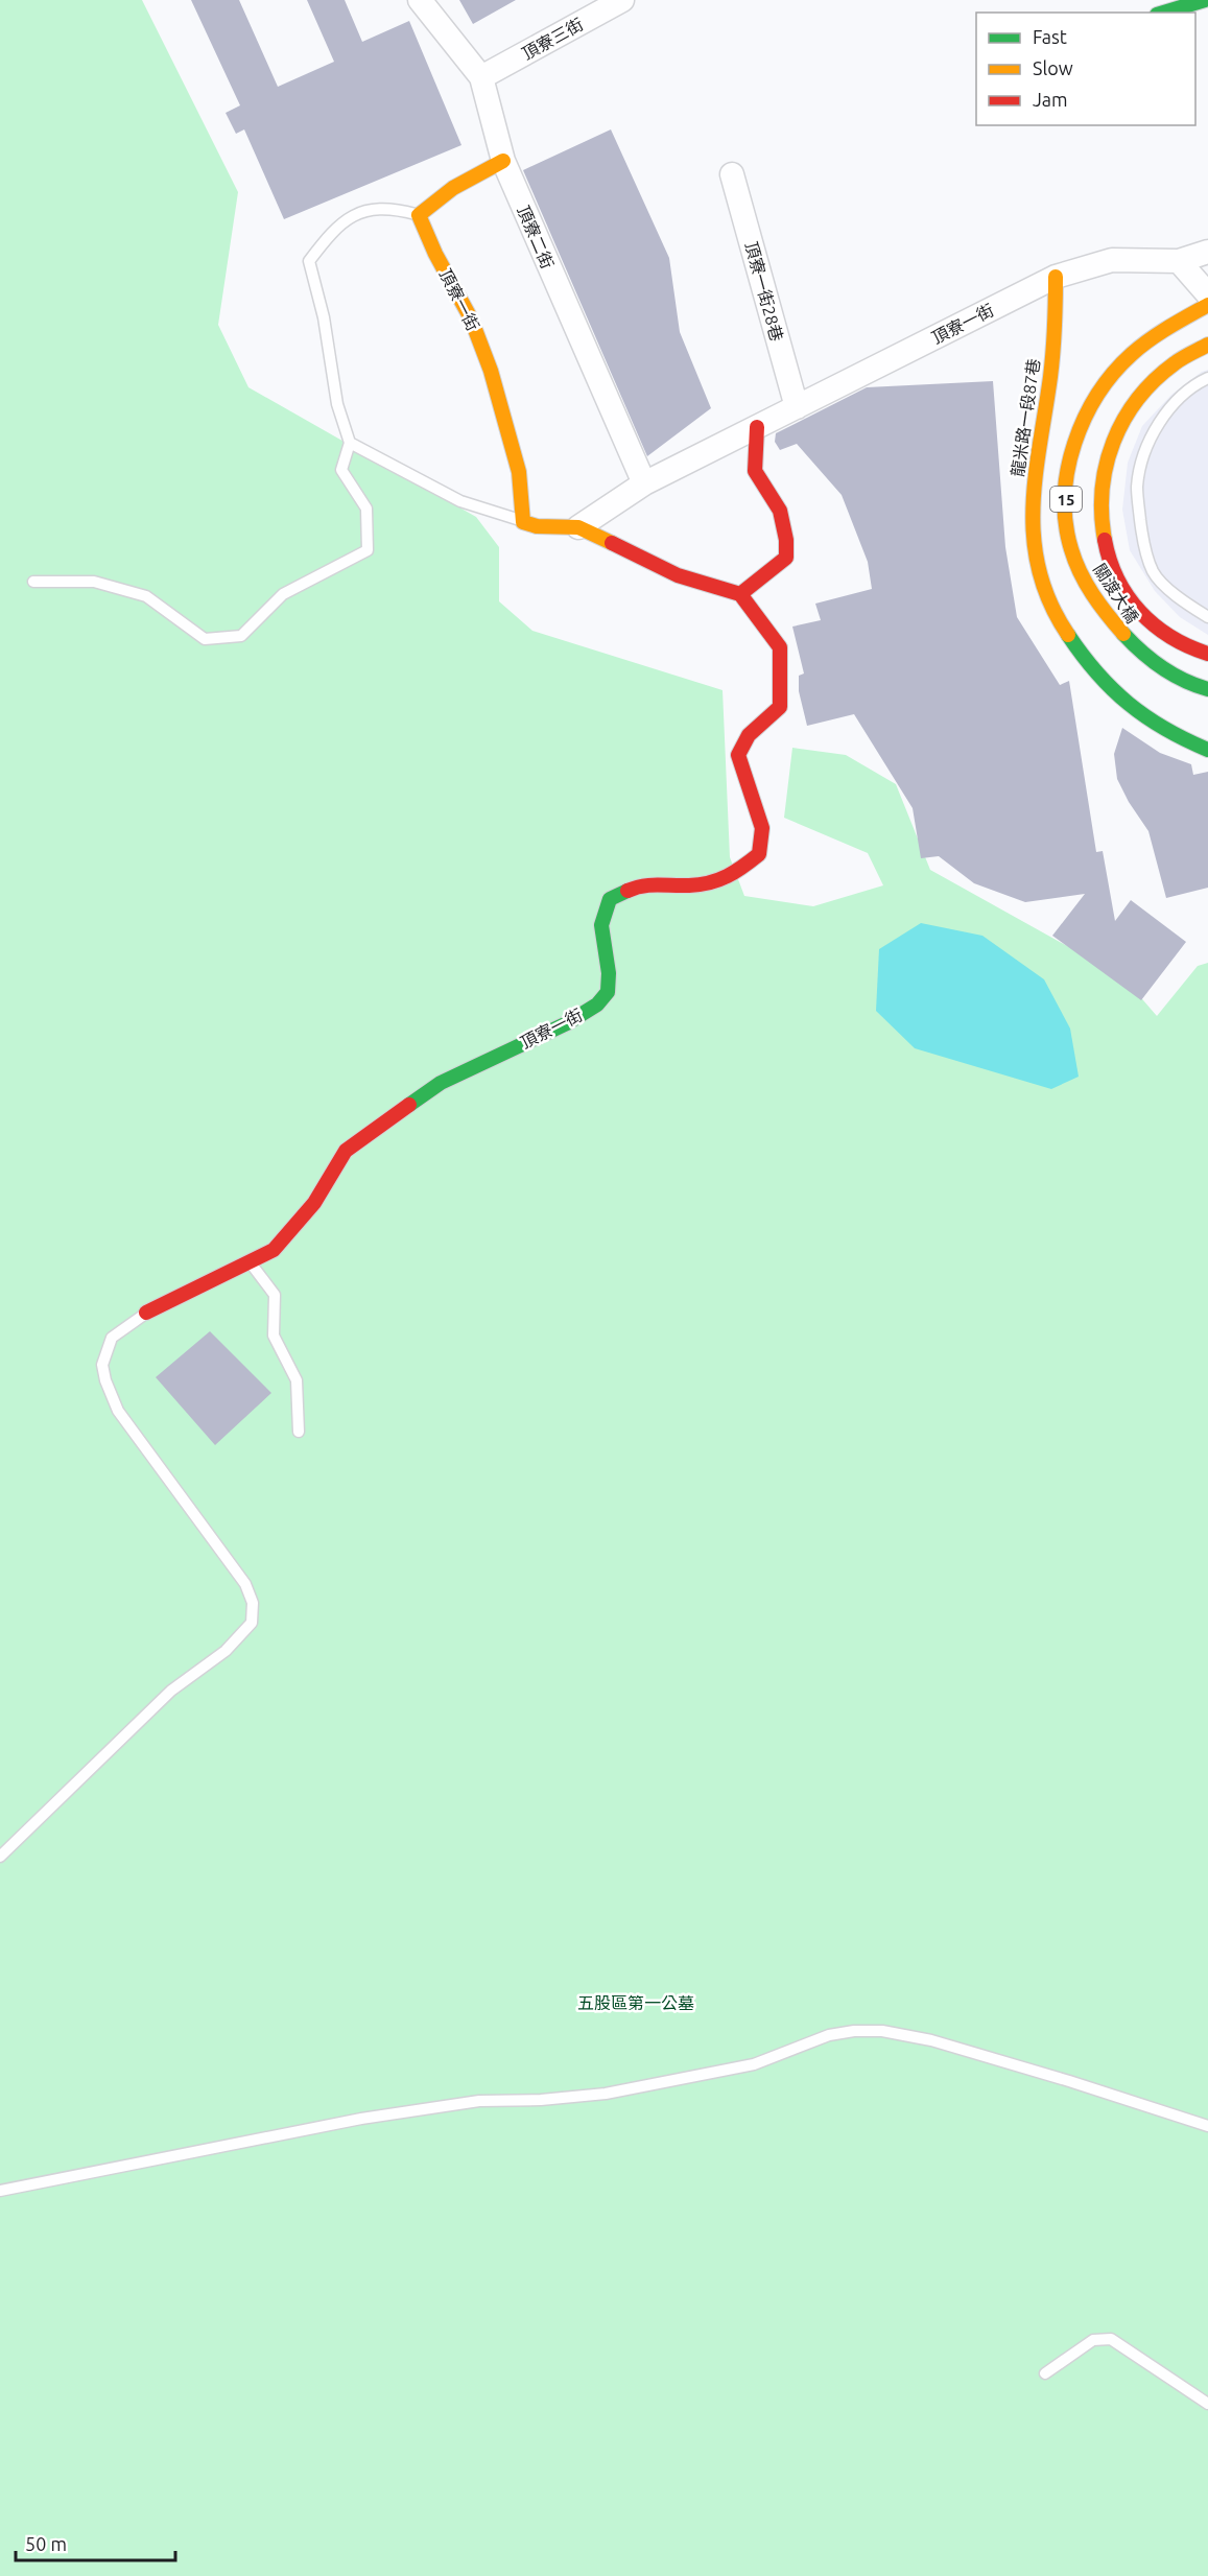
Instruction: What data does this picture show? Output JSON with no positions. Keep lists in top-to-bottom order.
{
  "streets": {
    "street": [
      "頂寮三街",
      "頂寮二街",
      "頂寮一街28巷",
      "頂寮一街",
      "龍米路一段87巷",
      "15",
      "關渡大橋"
    ]
  },
  "crossings": [
    ["頂寮三街", "頂寮二街"],
    ["頂寮二街", "頂寮一街"],
    ["頂寮一街28巷", "頂寮一街"],
    ["頂寮一街", "龍米路一段87巷"]
  ],
  "parks": ["五股區第一公墓"],
  "legend": ["Fast", "Slow", "Jam"],
  "scale_bar": "50 m"
}
